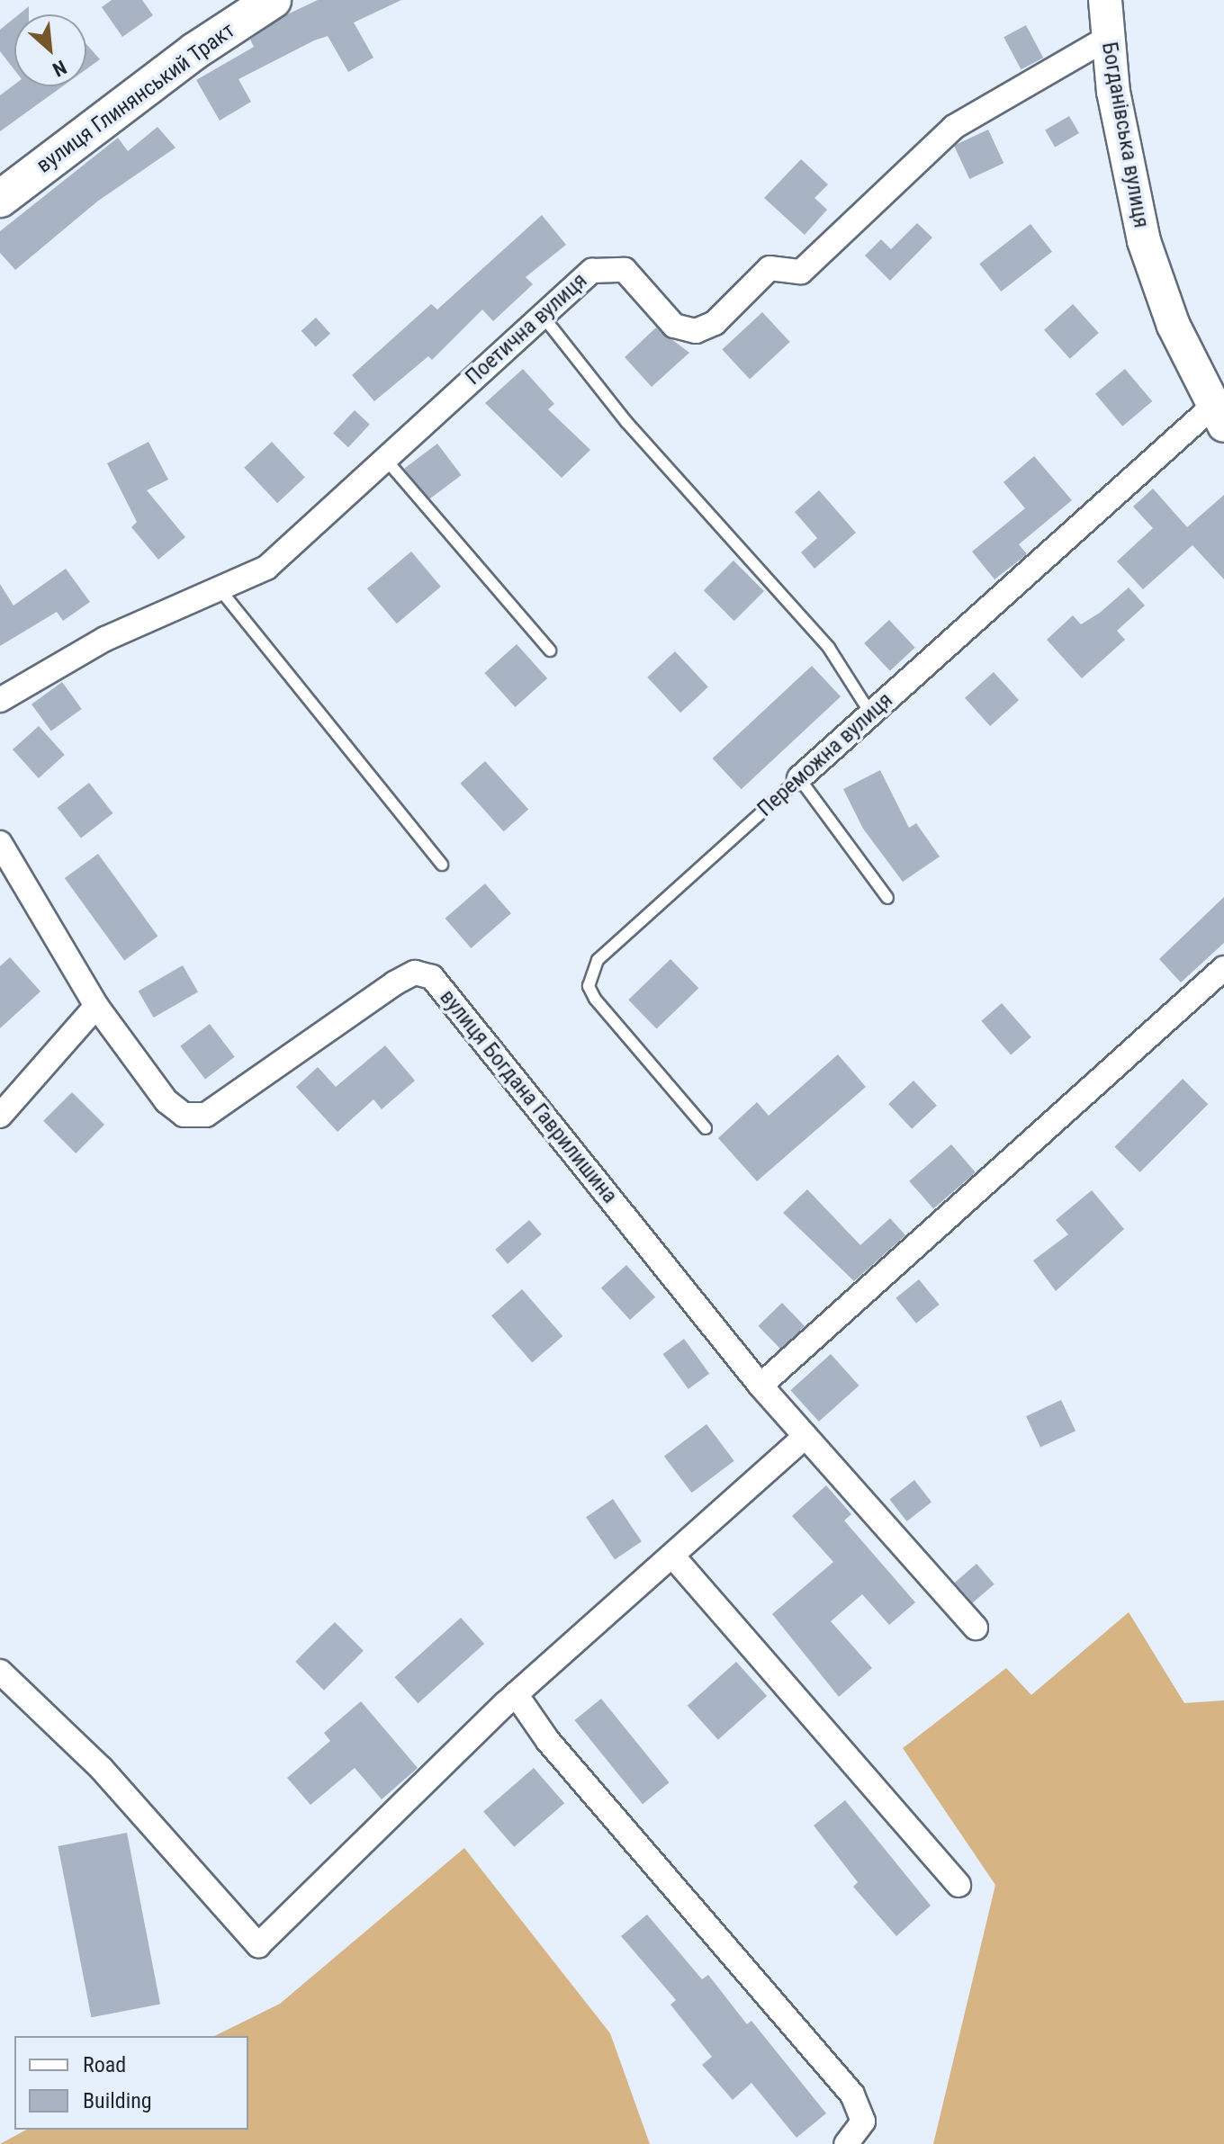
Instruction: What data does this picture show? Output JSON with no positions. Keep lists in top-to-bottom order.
{
  "streets": {
    "main road": ["вулиця Глинянський Тракт", "Богданівська вулиця"],
    "street": ["Поетична вулиця", "Переможна вулиця", "вулиця Богдана Гаврилишина"]
  },
  "crossings": [
    ["Богданівська вулиця", "Поетична вулиця"],
    ["Богданівська вулиця", "Переможна вулиця"]
  ],
  "legend": ["Road", "Building"],
  "north": "bottom right"
}
